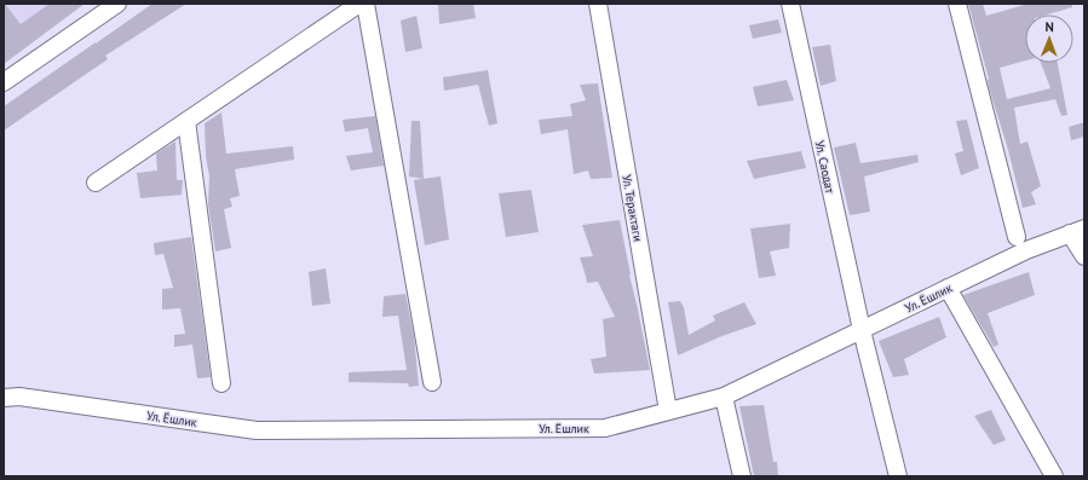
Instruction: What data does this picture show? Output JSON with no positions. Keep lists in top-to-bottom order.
{
  "streets": {
    "street": ["Ул. Саодат", "Ул. Терактаги", "Ул. Ёшлик"]
  },
  "crossings": [
    ["Ул. Саодат", "Ул. Ёшлик"],
    ["Ул. Терактаги", "Ул. Ёшлик"]
  ],
  "north": "top"
}
